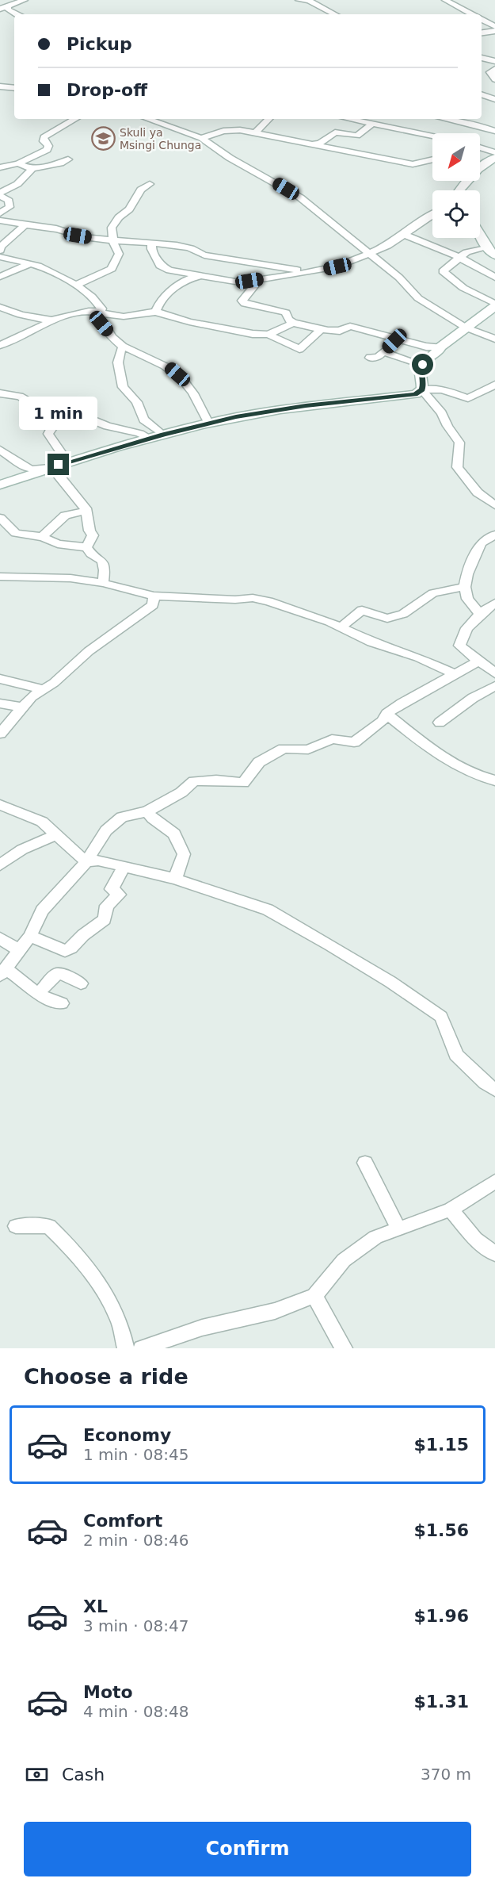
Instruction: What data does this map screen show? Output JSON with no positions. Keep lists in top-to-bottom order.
{
  "places": {
    "school or university": ["Skuli ya Msingi Chunga"]
  },
  "north": "bottom left",
  "page": {
    "banner": ["Pickup", "Drop-off"],
    "bubble": "1 min",
    "heading": "Choose a ride",
    "list": [
      {
        "name": "Economy",
        "note": "1 min · 08:45",
        "value": "$1.15"
      },
      {
        "name": "Comfort",
        "note": "2 min · 08:46",
        "value": "$1.56"
      },
      {
        "name": "XL",
        "note": "3 min · 08:47",
        "value": "$1.96"
      },
      {
        "name": "Moto",
        "note": "4 min · 08:48",
        "value": "$1.31"
      }
    ],
    "pay": ["Cash", "370 m"],
    "buttons": "Confirm"
  }
}
